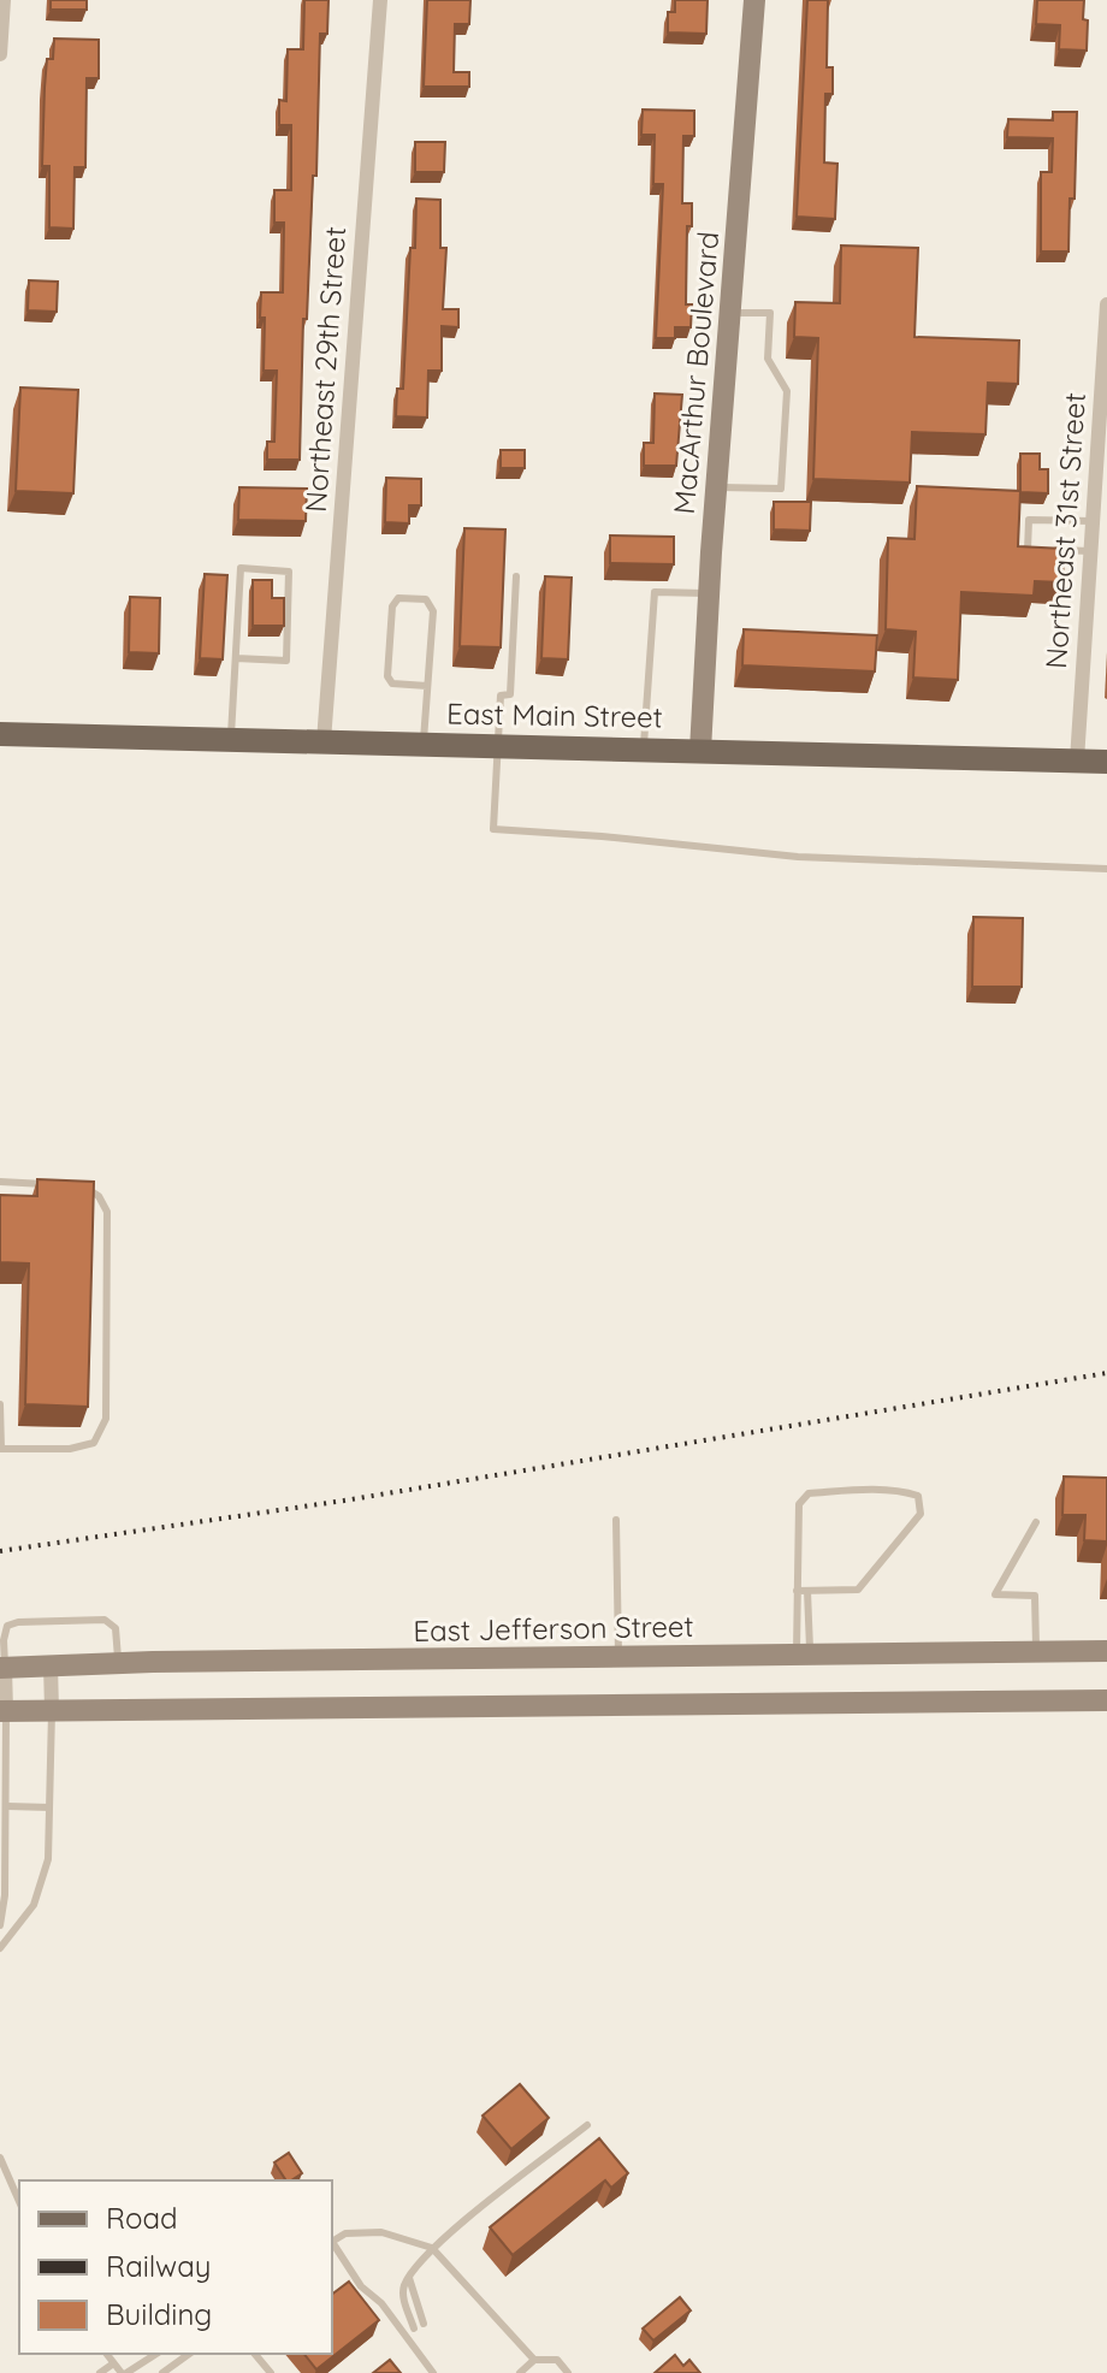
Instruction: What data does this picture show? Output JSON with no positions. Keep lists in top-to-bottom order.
{
  "streets": {
    "main road": ["MacArthur Boulevard", "East Main Street", "East Jefferson Street"],
    "street": ["Northeast 29th Street", "Northeast 31st Street"]
  },
  "crossings": [
    ["Northeast 29th Street", "East Main Street"],
    ["MacArthur Boulevard", "East Main Street"],
    ["Northeast 31st Street", "East Main Street"]
  ],
  "legend": ["Road", "Railway", "Building"]
}
